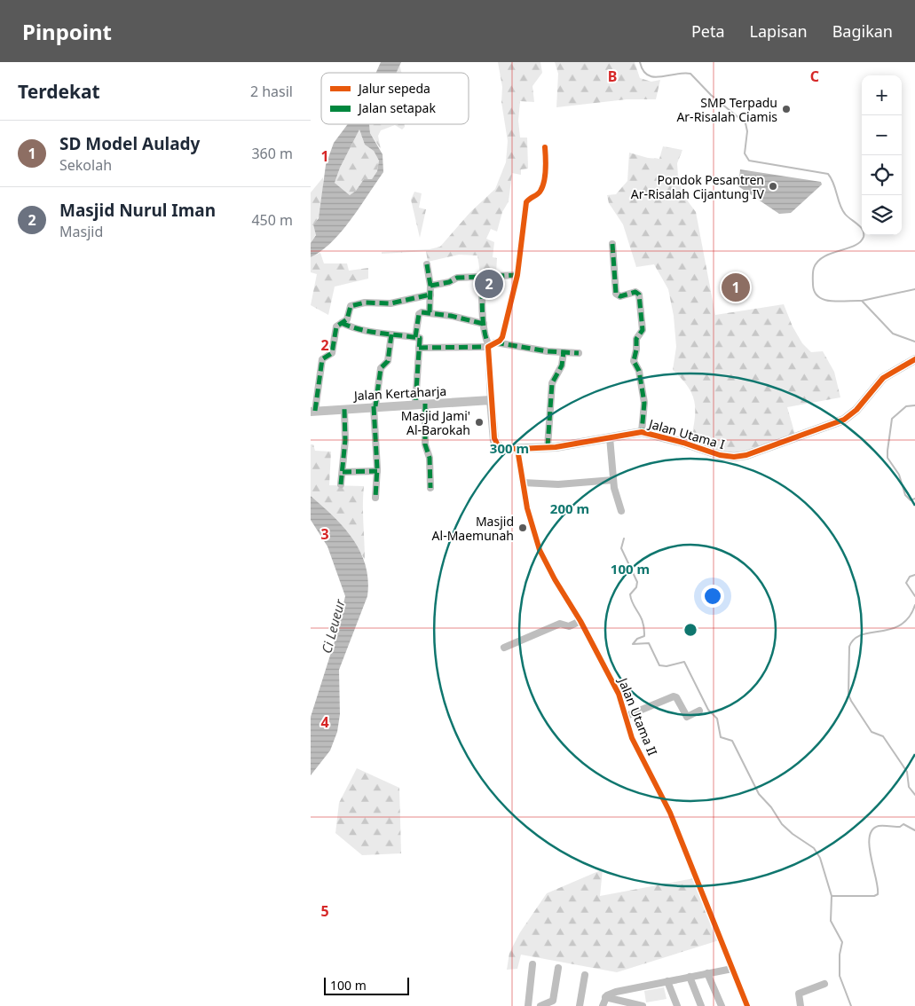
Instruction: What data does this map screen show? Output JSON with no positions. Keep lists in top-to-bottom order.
{
  "streets": {
    "street": ["Jalan Kertaharja", "Jalan Utama I", "Jalan Utama II"]
  },
  "crossings": [
    ["Jalan Kertaharja", "Jalan Utama I"],
    ["Jalan Utama I", "Jalan Utama II"]
  ],
  "water": ["Ci Leueur"],
  "places": [
    "SMP Terpadu Ar-Risalah Ciamis",
    "Pondok Pesantren Ar-Risalah Cijantung IV",
    "Masjid Jami' Al-Barokah",
    "Masjid Al-Maemunah"
  ],
  "legend": ["Jalur sepeda", "Jalan setapak"],
  "scale_bar": "100 m",
  "page": {
    "header": "Pinpoint",
    "nav": ["Peta", "Lapisan", "Bagikan"],
    "heading": ["Terdekat", "2 hasil"],
    "map_buttons": ["+", "−"],
    "list": [
      {
        "mark": "1",
        "name": "SD Model Aulady",
        "note": "Sekolah",
        "value": "360 m"
      },
      {
        "mark": "2",
        "name": "Masjid Nurul Iman",
        "note": "Masjid",
        "value": "450 m"
      }
    ],
    "pins": ["2", "1"],
    "scale": "100 m"
  },
  "grid": {
    "columns": ["B", "C"],
    "rows": [
      "1",
      "2",
      "3",
      "4",
      "5"
    ]
  },
  "rings": ["300 m", "200 m", "100 m"]
}
